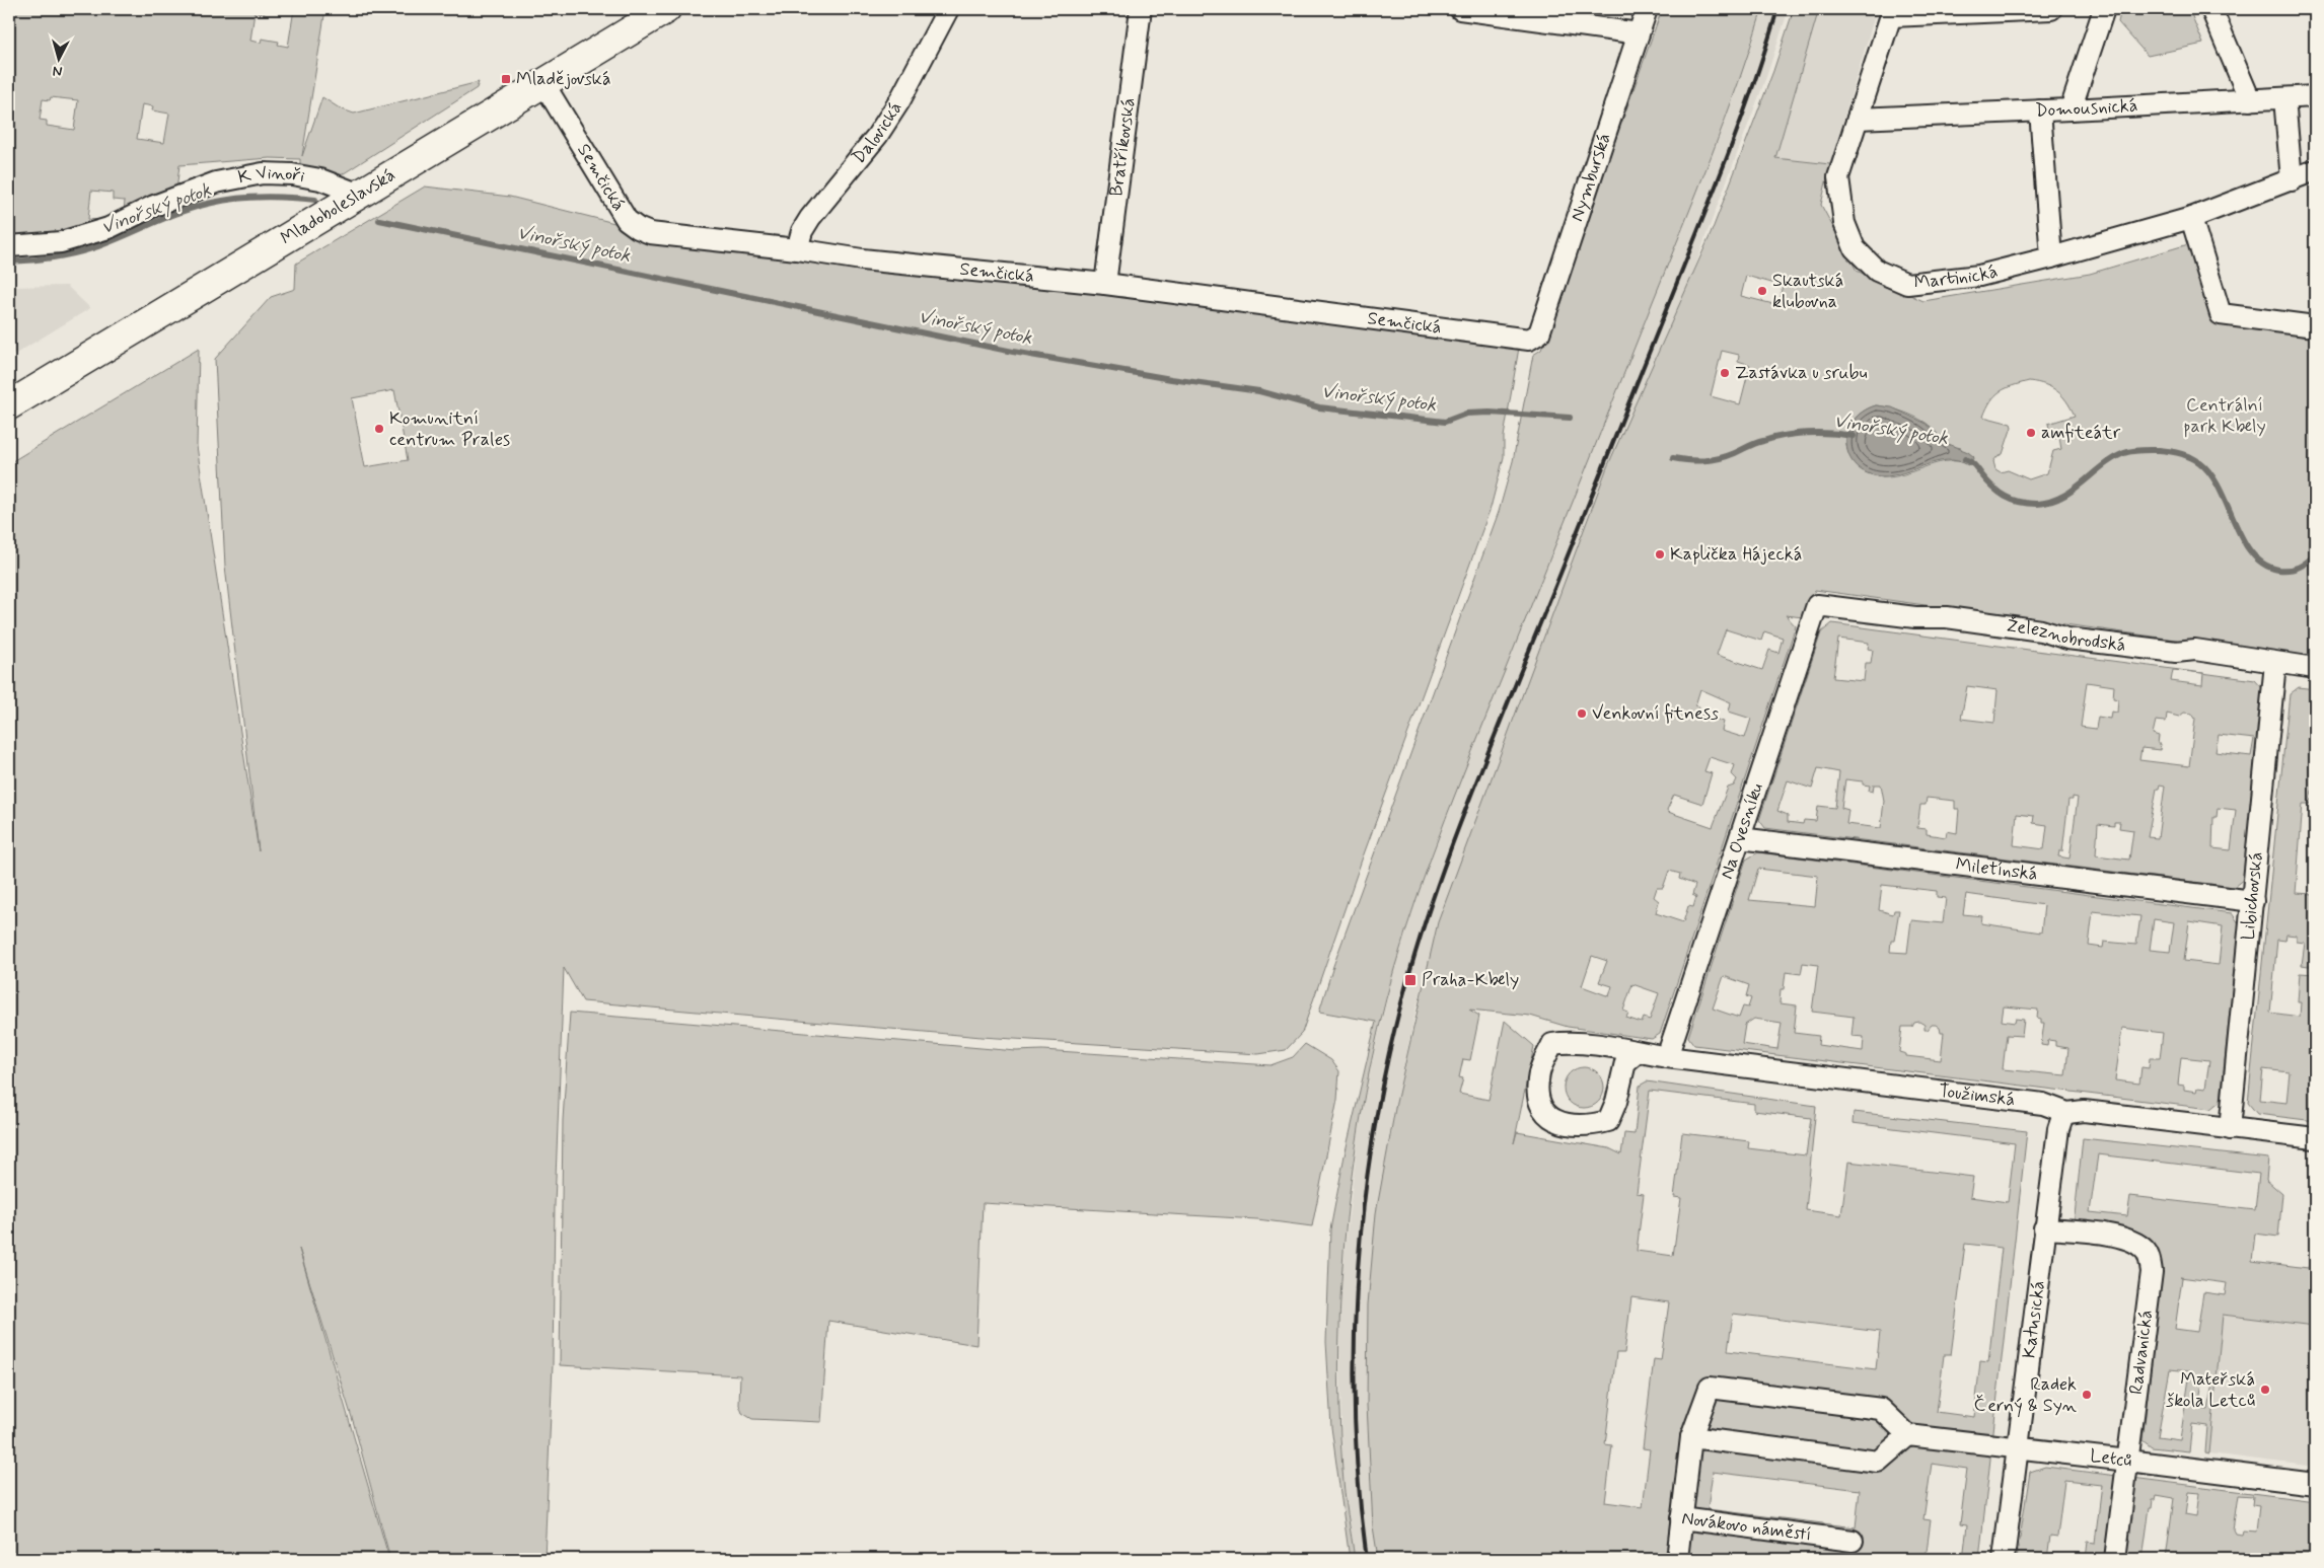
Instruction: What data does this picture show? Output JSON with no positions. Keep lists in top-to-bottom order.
{
  "streets": {
    "main road": ["Mladoboleslavská"],
    "street": [
      "Domousnická",
      "Dalovická",
      "Bratříkovská",
      "Semčická",
      "Nymburská",
      "K Vinoři",
      "Martinická",
      "Železnobrodská",
      "Na Ovesníku",
      "Miletínská",
      "Libichovská",
      "Toužimská",
      "Katusická",
      "Radvanická",
      "Letců",
      "Novákovo náměstí"
    ]
  },
  "crossings": [
    ["Domousnická", "Martinická"],
    ["Dalovická", "Semčická"],
    ["Bratříkovská", "Semčická"],
    ["Semčická", "Nymburská"],
    ["Semčická", "Mladoboleslavská"],
    ["K Vinoři", "Mladoboleslavská"],
    ["Železnobrodská", "Na Ovesníku"],
    ["Železnobrodská", "Libichovská"],
    ["Na Ovesníku", "Miletínská"],
    ["Na Ovesníku", "Toužimská"],
    ["Miletínská", "Libichovská"],
    ["Libichovská", "Toužimská"],
    ["Toužimská", "Katusická"],
    ["Katusická", "Radvanická"],
    ["Katusická", "Letců"],
    ["Radvanická", "Letců"]
  ],
  "water": ["Vinořský potok"],
  "parks": ["Centrální park Kbely"],
  "places": {
    "transit": ["Mladějovská", "Praha-Kbely"],
    "other": [
      "Skautská klubovna",
      "Zastávka u srubu",
      "Komunitní centrum Prales",
      "amfiteátr",
      "Kaplička Hájecká",
      "Venkovní fitness",
      "Mateřská škola Letců",
      "Radek Černý & Syn"
    ]
  },
  "north": "bottom"
}
